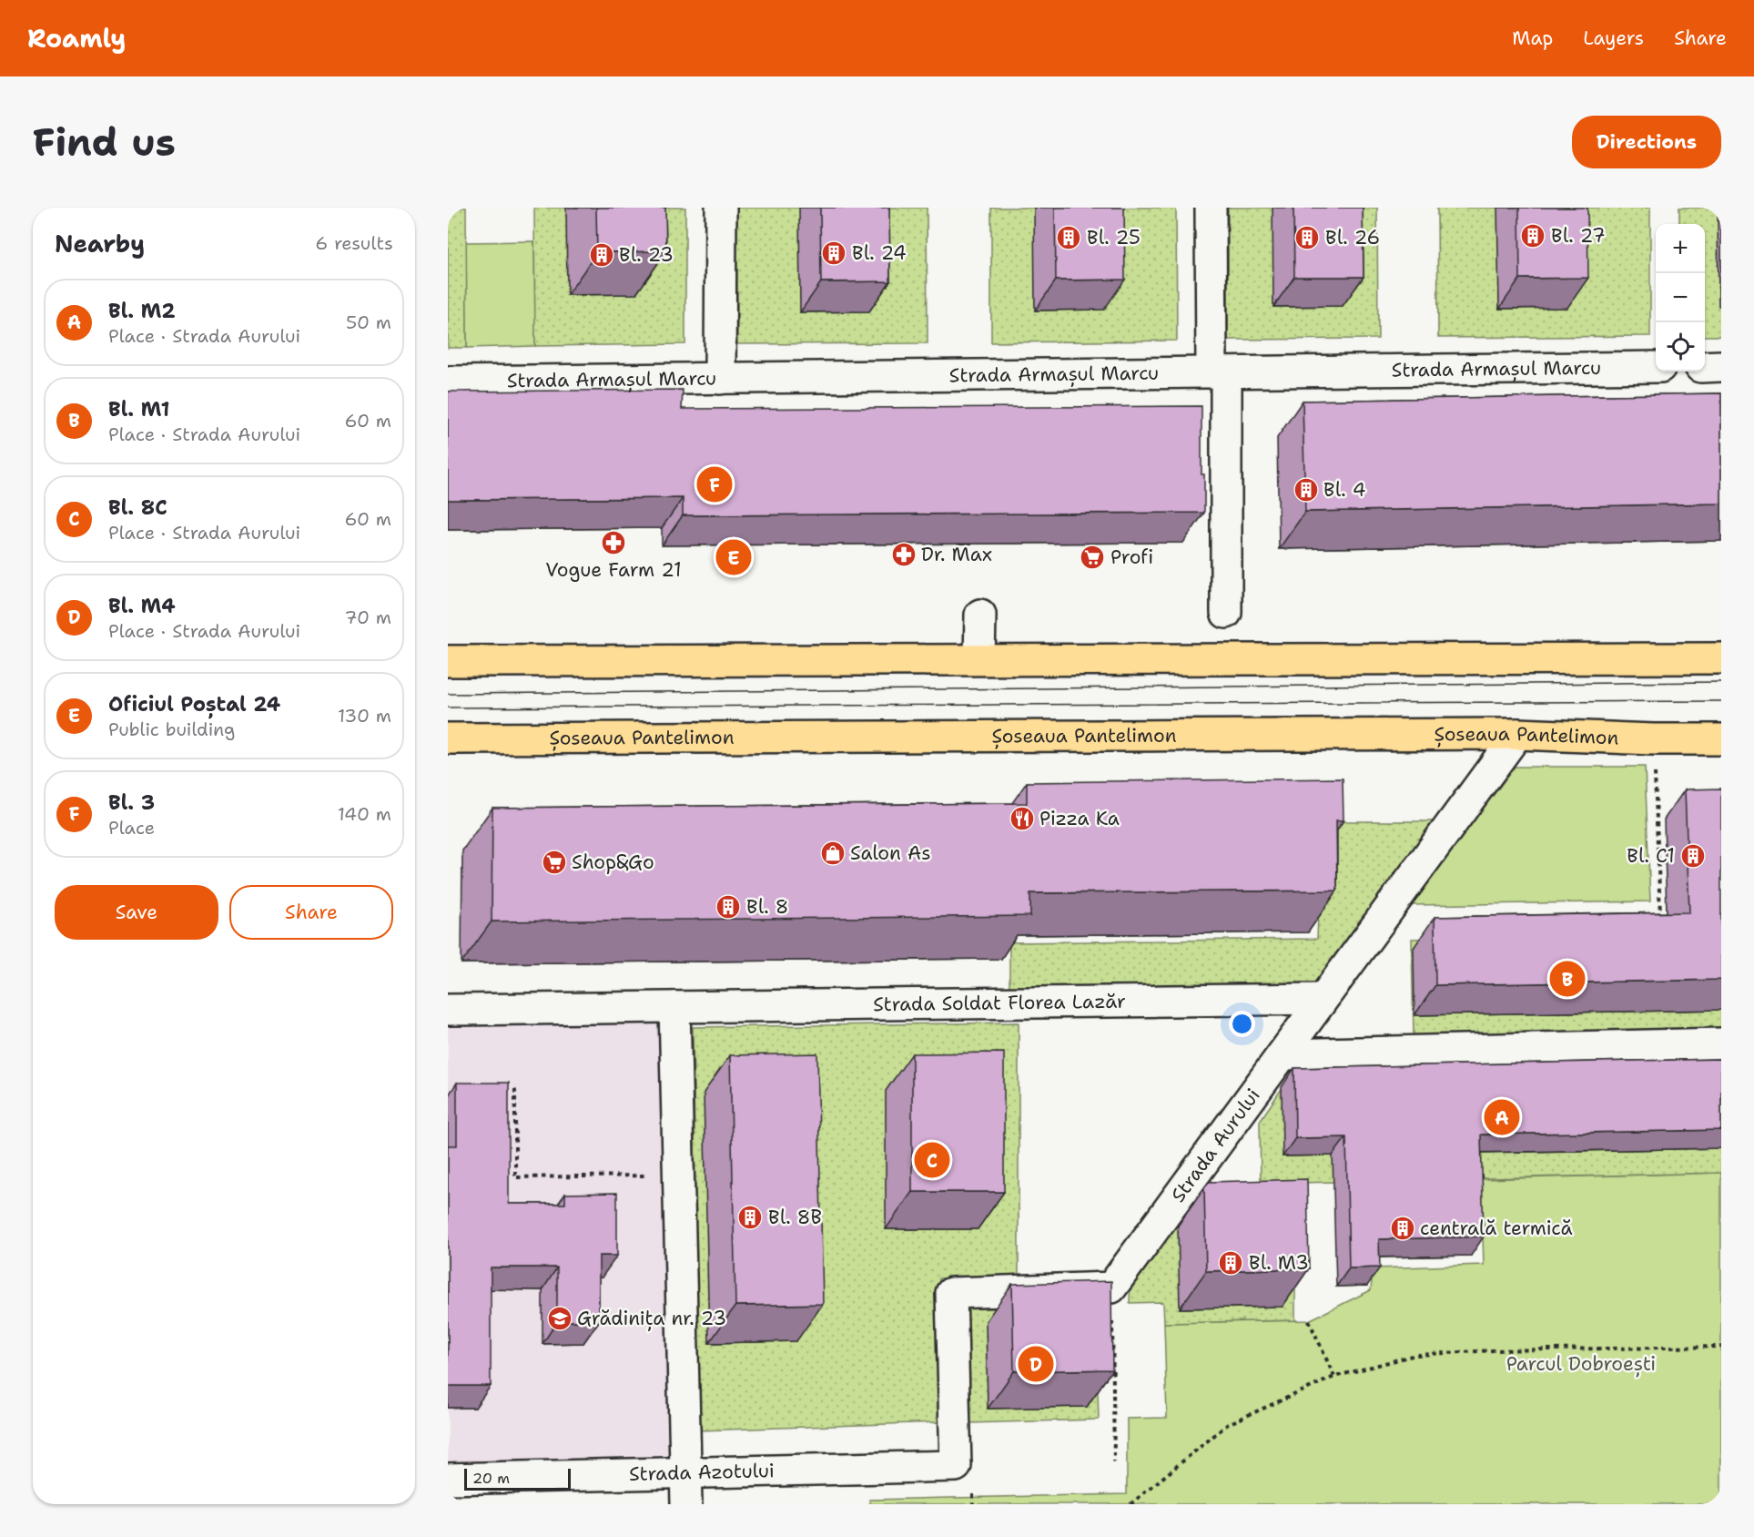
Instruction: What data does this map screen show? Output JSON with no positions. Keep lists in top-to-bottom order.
{
  "streets": {
    "main road": ["Șoseaua Pantelimon"],
    "street": [
      "Strada Armașul Marcu",
      "Strada Soldat Florea Lazăr",
      "Strada Aurului",
      "Strada Azotului"
    ]
  },
  "crossings": [
    ["Șoseaua Pantelimon", "Strada Aurului"],
    ["Strada Soldat Florea Lazăr", "Strada Aurului"],
    ["Strada Aurului", "Strada Azotului"]
  ],
  "parks": ["Parcul Dobroești"],
  "places": {
    "building": [
      "Bl. 27",
      "Bl. 25",
      "Bl. 26",
      "Bl. 24",
      "Bl. 23",
      "Bl. 4",
      "Bl. C1",
      "Bl. 8",
      "Bl. 8B",
      "centrală termică",
      "Bl. M3"
    ],
    "pharmacy": ["Vogue Farm 21", "Dr. Max"],
    "supermarket": ["Profi", "Shop&Go"],
    "restaurant": ["Pizza Ka"],
    "shop": ["Salon As"],
    "school or university": ["Grădinița nr. 23"]
  },
  "scale_bar": "20 m",
  "page": {
    "header": "Roamly",
    "nav": ["Map", "Layers", "Share"],
    "buttons": [
      "Directions",
      ["Save", "Share"]
    ],
    "title": "Find us",
    "heading": ["Nearby", "6 results"],
    "map_buttons": ["+", "−"],
    "list": [
      {
        "mark": "A",
        "name": "Bl. M2",
        "note": "Place · Strada Aurului",
        "value": "50 m"
      },
      {
        "mark": "B",
        "name": "Bl. M1",
        "note": "Place · Strada Aurului",
        "value": "60 m"
      },
      {
        "mark": "C",
        "name": "Bl. 8C",
        "note": "Place · Strada Aurului",
        "value": "60 m"
      },
      {
        "mark": "D",
        "name": "Bl. M4",
        "note": "Place · Strada Aurului",
        "value": "70 m"
      },
      {
        "mark": "E",
        "name": "Oficiul Poștal 24",
        "note": "Public building",
        "value": "130 m"
      },
      {
        "mark": "F",
        "name": "Bl. 3",
        "note": "Place",
        "value": "140 m"
      }
    ],
    "pins": [
      "F",
      "E",
      "B",
      "A",
      "C",
      "D"
    ],
    "scale": "20 m"
  }
}
